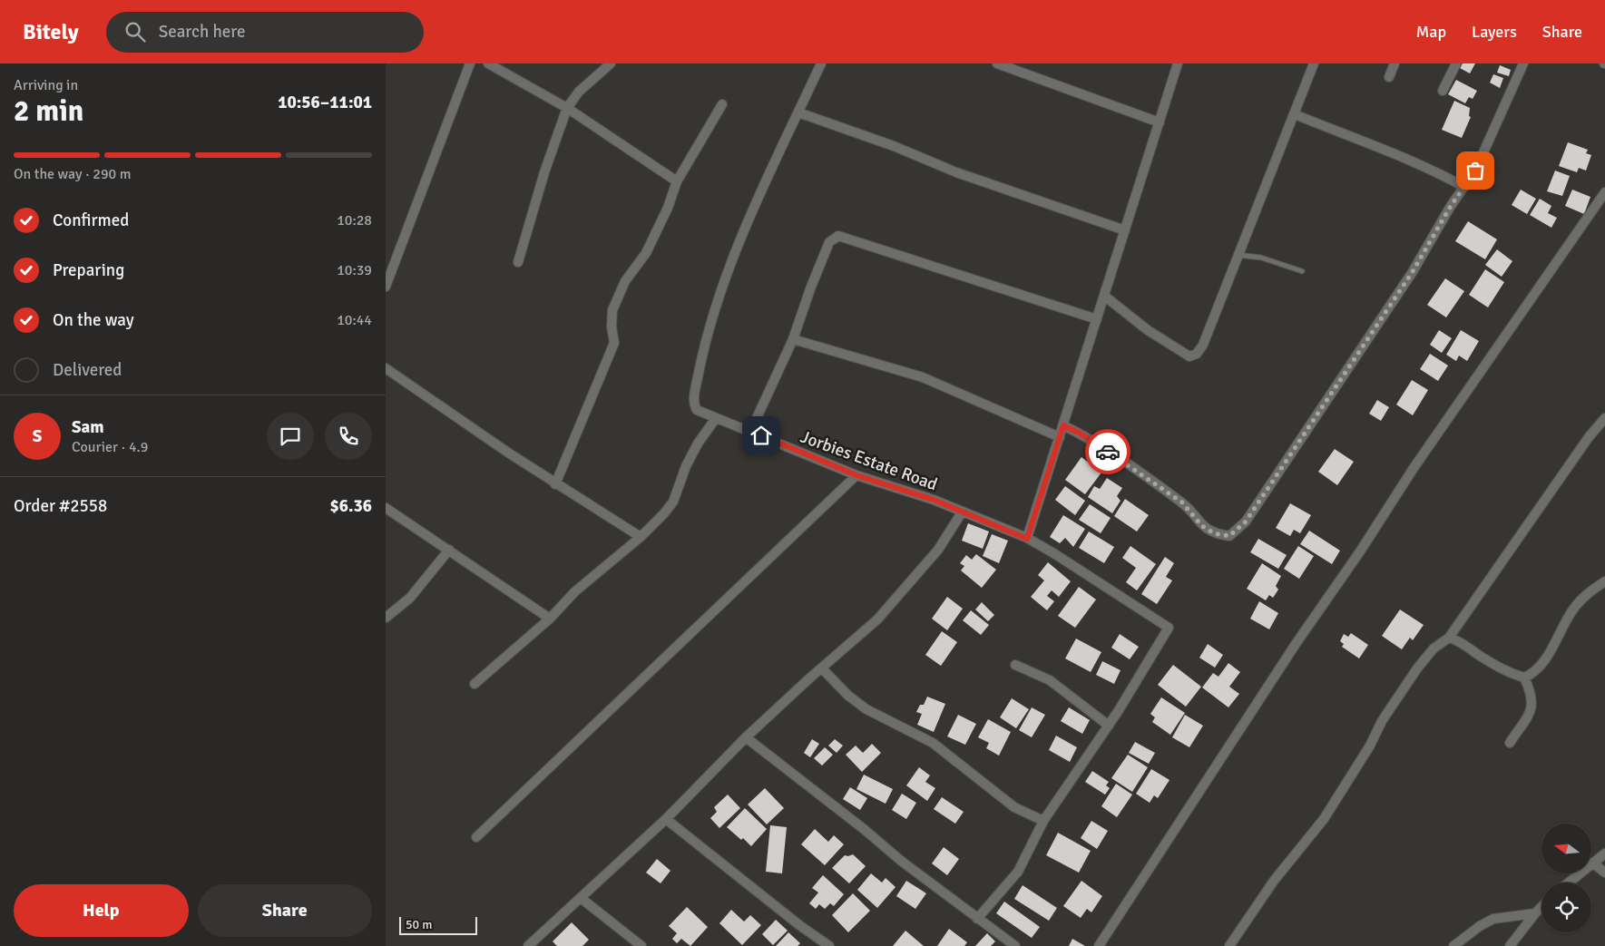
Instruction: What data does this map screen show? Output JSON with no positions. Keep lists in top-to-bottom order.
{
  "streets": {
    "street": ["Jorbies Estate Road"]
  },
  "scale_bar": "50 m",
  "north": "left",
  "page": {
    "header": "Bitely",
    "search": "Search here",
    "nav": ["Map", "Layers", "Share"],
    "heading": ["2 min", "Arriving in", "10:56–11:01"],
    "panel": [
      "Sam",
      "Courier · 4.9",
      "Order #2558",
      "$6.36"
    ],
    "bar": "On the way · 290 m",
    "list": [
      ["Confirmed", "10:28"],
      ["Preparing", "10:39"],
      ["On the way", "10:44"],
      "Delivered"
    ],
    "round": "S",
    "buttons": ["Help", "Share"],
    "scale": "50 m"
  }
}
